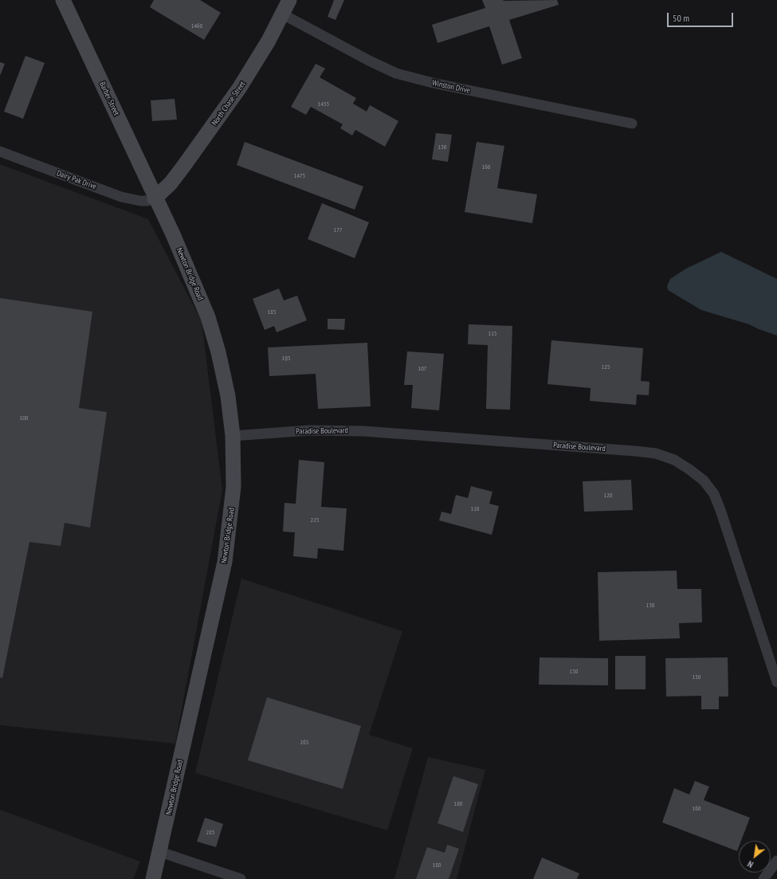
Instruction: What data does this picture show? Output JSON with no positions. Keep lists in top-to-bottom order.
{
  "streets": {
    "main road": ["Barber Street", "North Chase Street", "Newton Bridge Road"],
    "street": ["Winston Drive", "Dairy Pak Drive", "Paradise Boulevard"]
  },
  "crossings": [
    ["Winston Drive", "North Chase Street"],
    ["Barber Street", "North Chase Street"],
    ["Barber Street", "Dairy Pak Drive"],
    ["Barber Street", "Newton Bridge Road"],
    ["North Chase Street", "Dairy Pak Drive"],
    ["North Chase Street", "Newton Bridge Road"],
    ["Dairy Pak Drive", "Newton Bridge Road"],
    ["Newton Bridge Road", "Paradise Boulevard"]
  ],
  "house_numbers": [
    "1460",
    "1455",
    "150",
    "160",
    "1475",
    "177",
    "185",
    "115",
    "195",
    "125",
    "107",
    "100",
    "120",
    "110",
    "225",
    "130",
    "150",
    "150",
    "265",
    "180",
    "160",
    "285",
    "180"
  ],
  "scale_bar": "50 m",
  "north": "bottom left"
}
